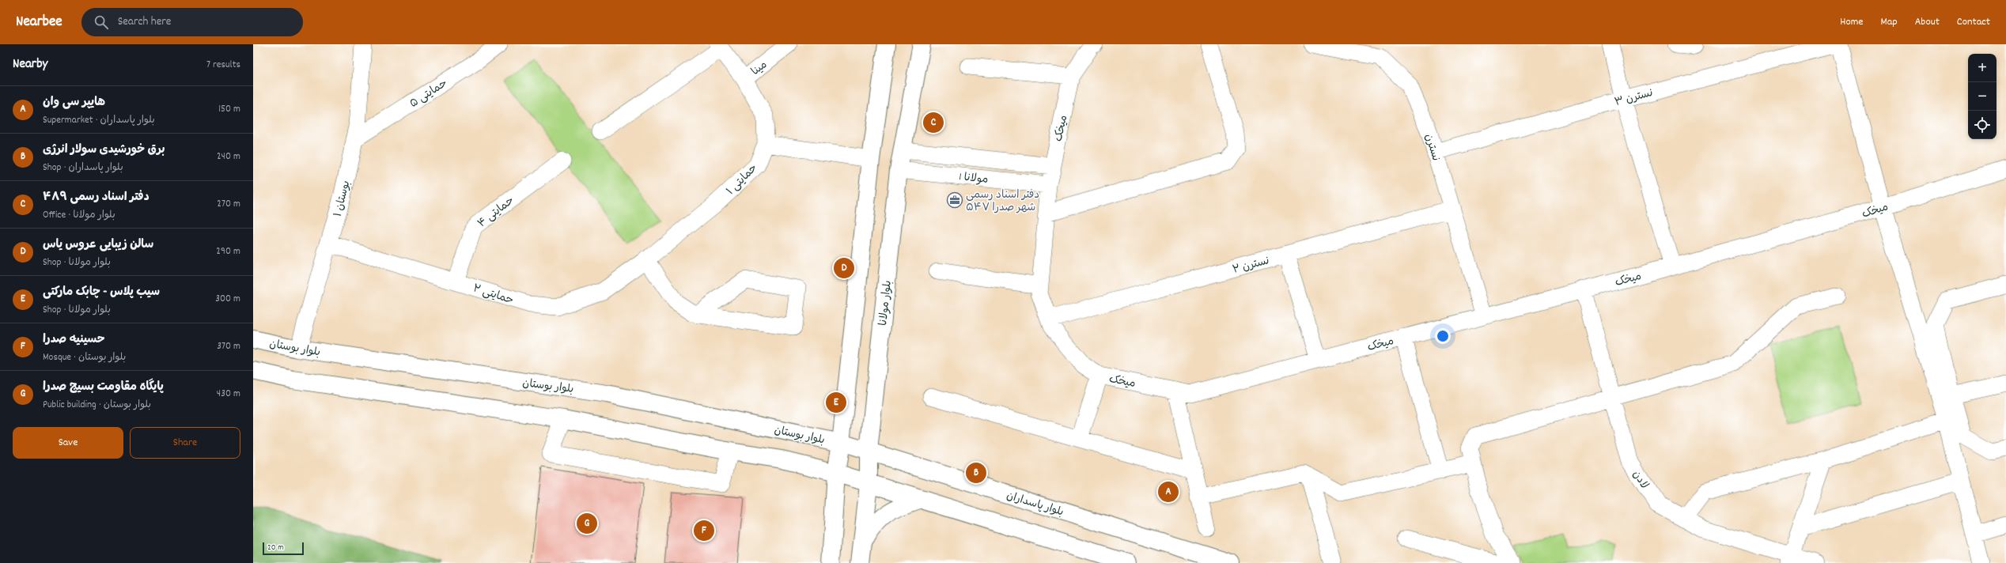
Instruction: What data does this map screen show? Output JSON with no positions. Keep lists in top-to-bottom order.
{
  "streets": {
    "main road": ["بلوار مولانا", "بلوار بوستان", "بلوار پاسداران"],
    "street": [
      "مینا",
      "حمایتی ۵",
      "نسترن ۳",
      "میخک",
      "نسترن",
      "مولانا 1",
      "حمایتی ۱",
      "بوستان ۱",
      "حمایتی ۴",
      "نسترن ۲",
      "حمایتی ۲",
      "لادن"
    ]
  },
  "crossings": [
    ["مینا", "حمایتی ۱"],
    ["حمایتی ۵", "بوستان ۱"],
    ["نسترن ۳", "نسترن"],
    ["میخک", "نسترن"],
    ["میخک", "مولانا 1"],
    ["میخک", "نسترن ۲"],
    ["میخک", "لادن"],
    ["نسترن", "نسترن ۲"],
    ["مولانا 1", "بلوار مولانا"],
    ["حمایتی ۱", "حمایتی ۲"],
    ["بوستان ۱", "حمایتی ۲"],
    ["بوستان ۱", "بلوار بوستان"],
    ["حمایتی ۴", "حمایتی ۲"],
    ["بلوار مولانا", "بلوار پاسداران"],
    ["بلوار بوستان", "بلوار پاسداران"]
  ],
  "places": {
    "office": ["دفتر اسناد رسمی ۵۴۷ شهر صدرا"]
  },
  "scale_bar": "20 m",
  "page": {
    "header": "Nearbee",
    "search": "Search here",
    "nav": [
      "Home",
      "Map",
      "About",
      "Contact"
    ],
    "heading": ["Nearby", "7 results"],
    "map_buttons": ["+", "−"],
    "list": [
      {
        "mark": "A",
        "name": "هایپر سی وان",
        "note": "Supermarket · بلوار پاسداران",
        "value": "150 m"
      },
      {
        "mark": "B",
        "name": "برق خورشیدی سولار انرژی",
        "note": "Shop · بلوار پاسداران",
        "value": "240 m"
      },
      {
        "mark": "C",
        "name": "دفتر اسناد رسمی ۴۸۹",
        "note": "Office · بلوار مولانا",
        "value": "270 m"
      },
      {
        "mark": "D",
        "name": "سالن زیبایی عروس یاس",
        "note": "Shop · بلوار مولانا",
        "value": "290 m"
      },
      {
        "mark": "E",
        "name": "سیب پلاس - چابک مارکتی",
        "note": "Shop · بلوار مولانا",
        "value": "300 m"
      },
      {
        "mark": "F",
        "name": "حسینیه صدرا",
        "note": "Mosque · بلوار بوستان",
        "value": "370 m"
      },
      {
        "mark": "G",
        "name": "پایگاه مقاومت بسیج صدرا",
        "note": "Public building · بلوار بوستان",
        "value": "430 m"
      }
    ],
    "pins": [
      "C",
      "D",
      "E",
      "B",
      "A",
      "G",
      "F"
    ],
    "buttons": ["Save", "Share"],
    "scale": "20 m"
  }
}
